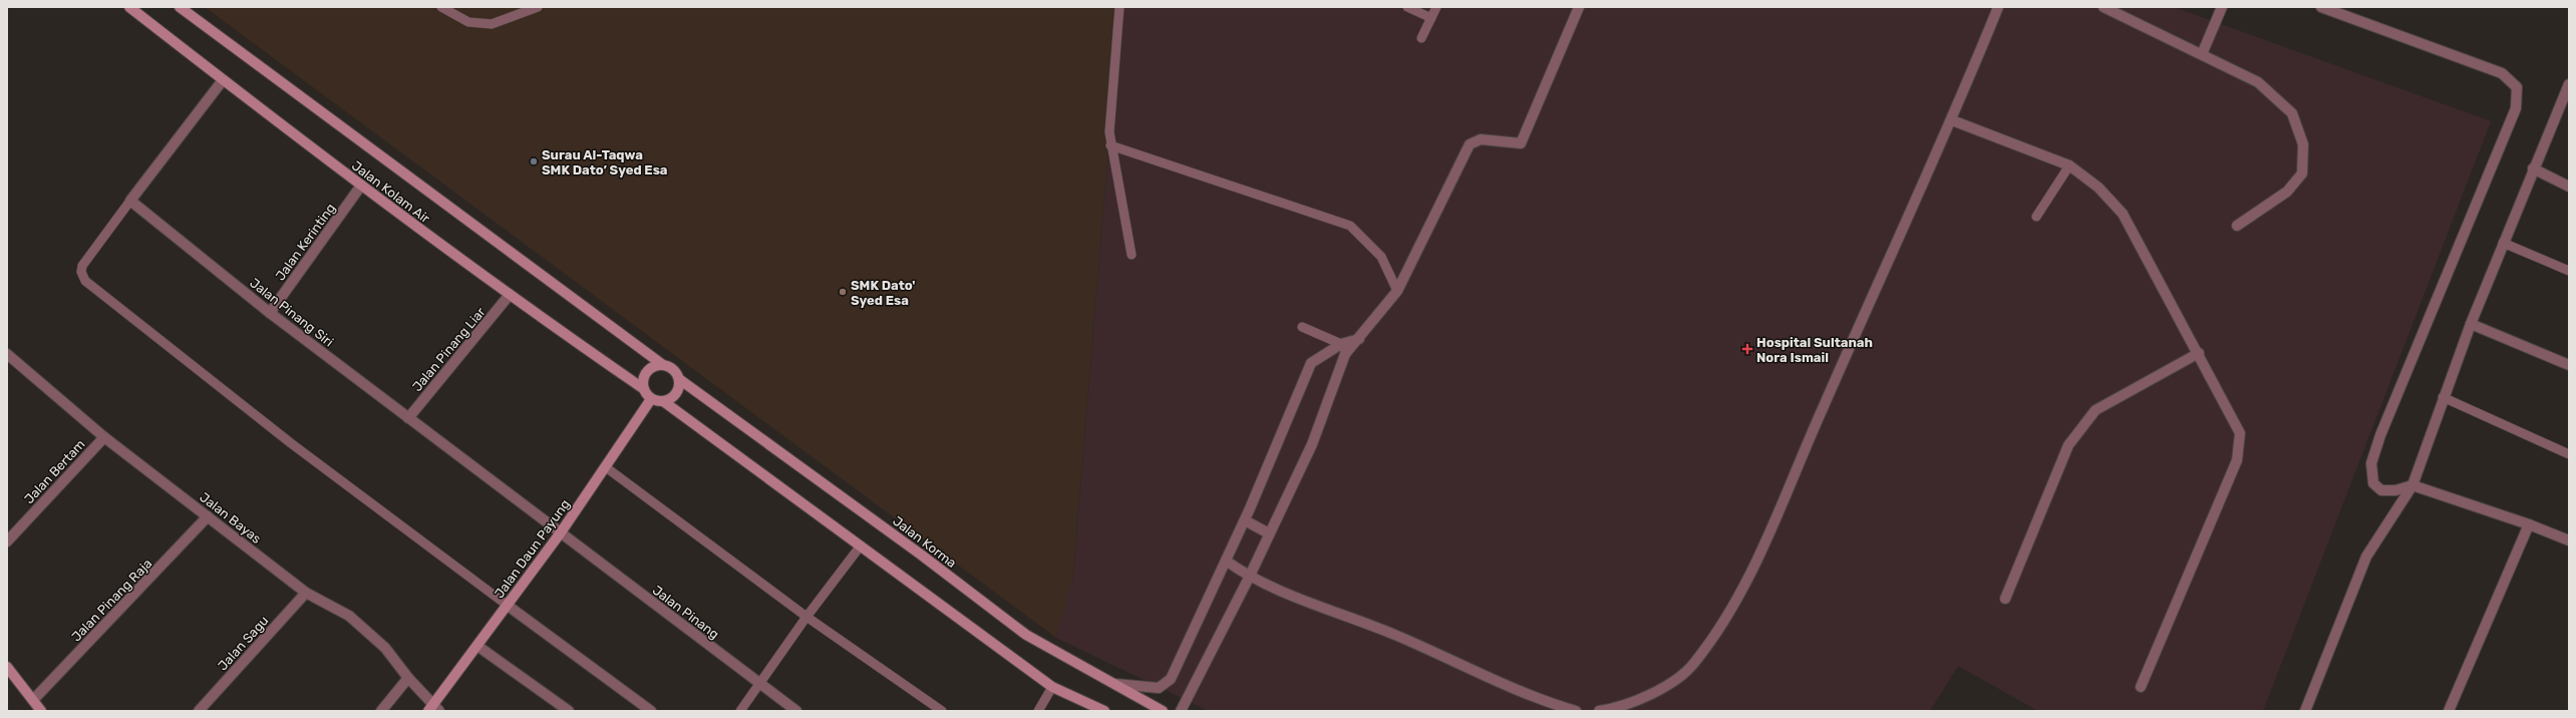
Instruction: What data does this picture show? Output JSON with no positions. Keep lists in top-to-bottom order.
{
  "streets": {
    "street": [
      "Jalan Kolam Air",
      "Jalan Kerinting",
      "Jalan Pinang Siri",
      "Jalan Pinang Liar",
      "Jalan Bertam",
      "Jalan Bayas",
      "Jalan Korma",
      "Jalan Daun Payung",
      "Jalan Pinang Raja",
      "Jalan Pinang",
      "Jalan Sagu"
    ]
  },
  "crossings": [
    ["Jalan Kolam Air", "Jalan Kerinting"],
    ["Jalan Kolam Air", "Jalan Pinang Liar"],
    ["Jalan Kolam Air", "Jalan Korma"],
    ["Jalan Kolam Air", "Jalan Daun Payung"],
    ["Jalan Kerinting", "Jalan Pinang Siri"],
    ["Jalan Pinang Siri", "Jalan Pinang Liar"],
    ["Jalan Pinang Siri", "Jalan Daun Payung"],
    ["Jalan Pinang Siri", "Jalan Pinang"],
    ["Jalan Bertam", "Jalan Bayas"],
    ["Jalan Bayas", "Jalan Daun Payung"],
    ["Jalan Bayas", "Jalan Pinang Raja"],
    ["Jalan Bayas", "Jalan Sagu"],
    ["Jalan Korma", "Jalan Daun Payung"],
    ["Jalan Daun Payung", "Jalan Pinang"]
  ],
  "places": {
    "other": ["Surau Al-Taqwa SMK Dato’ Syed Esa", "SMK Dato' Syed Esa"],
    "health": ["Hospital Sultanah Nora Ismail"]
  }
}
